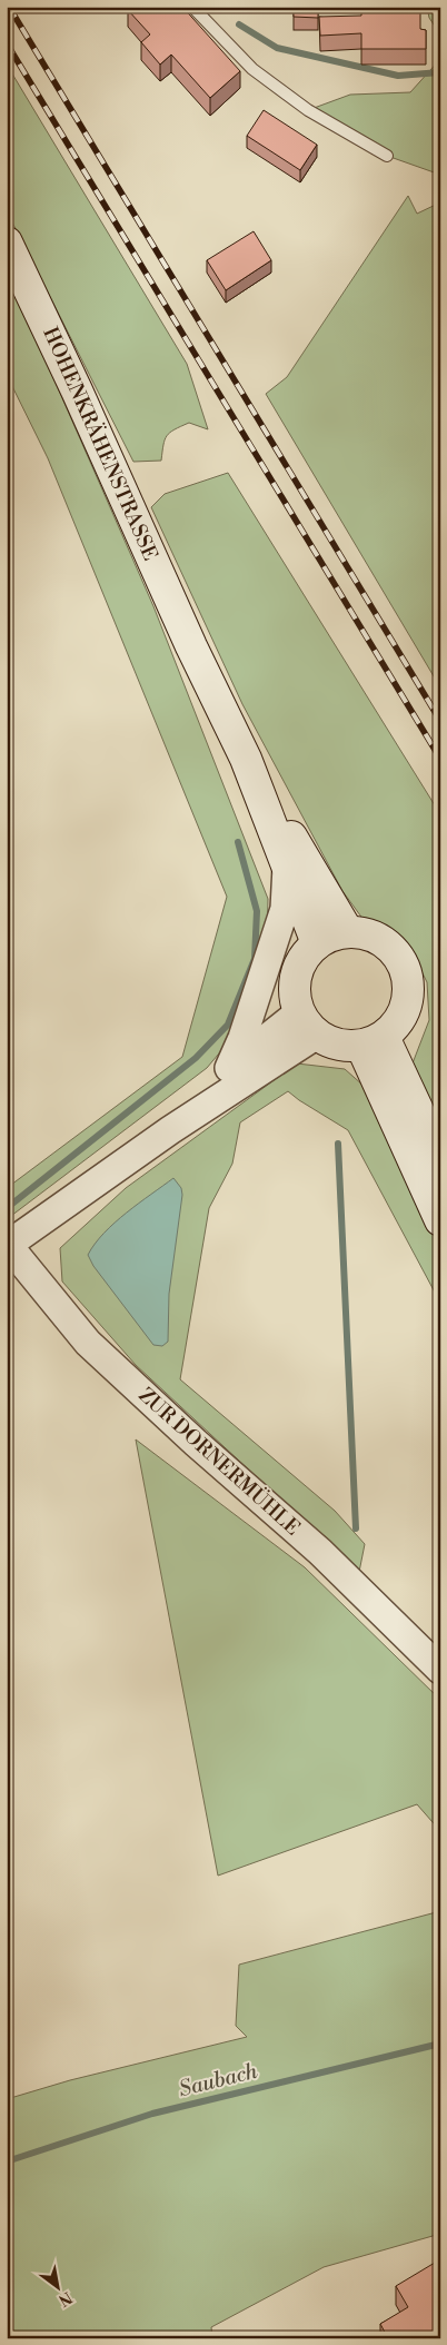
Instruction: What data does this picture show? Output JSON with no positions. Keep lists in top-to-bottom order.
{
  "streets": {
    "main road": ["HOHENKRÄHENSTRASSE"],
    "street": ["ZUR DORNERMÜHLE"]
  },
  "water": ["Saubach"],
  "north": "bottom right"
}
